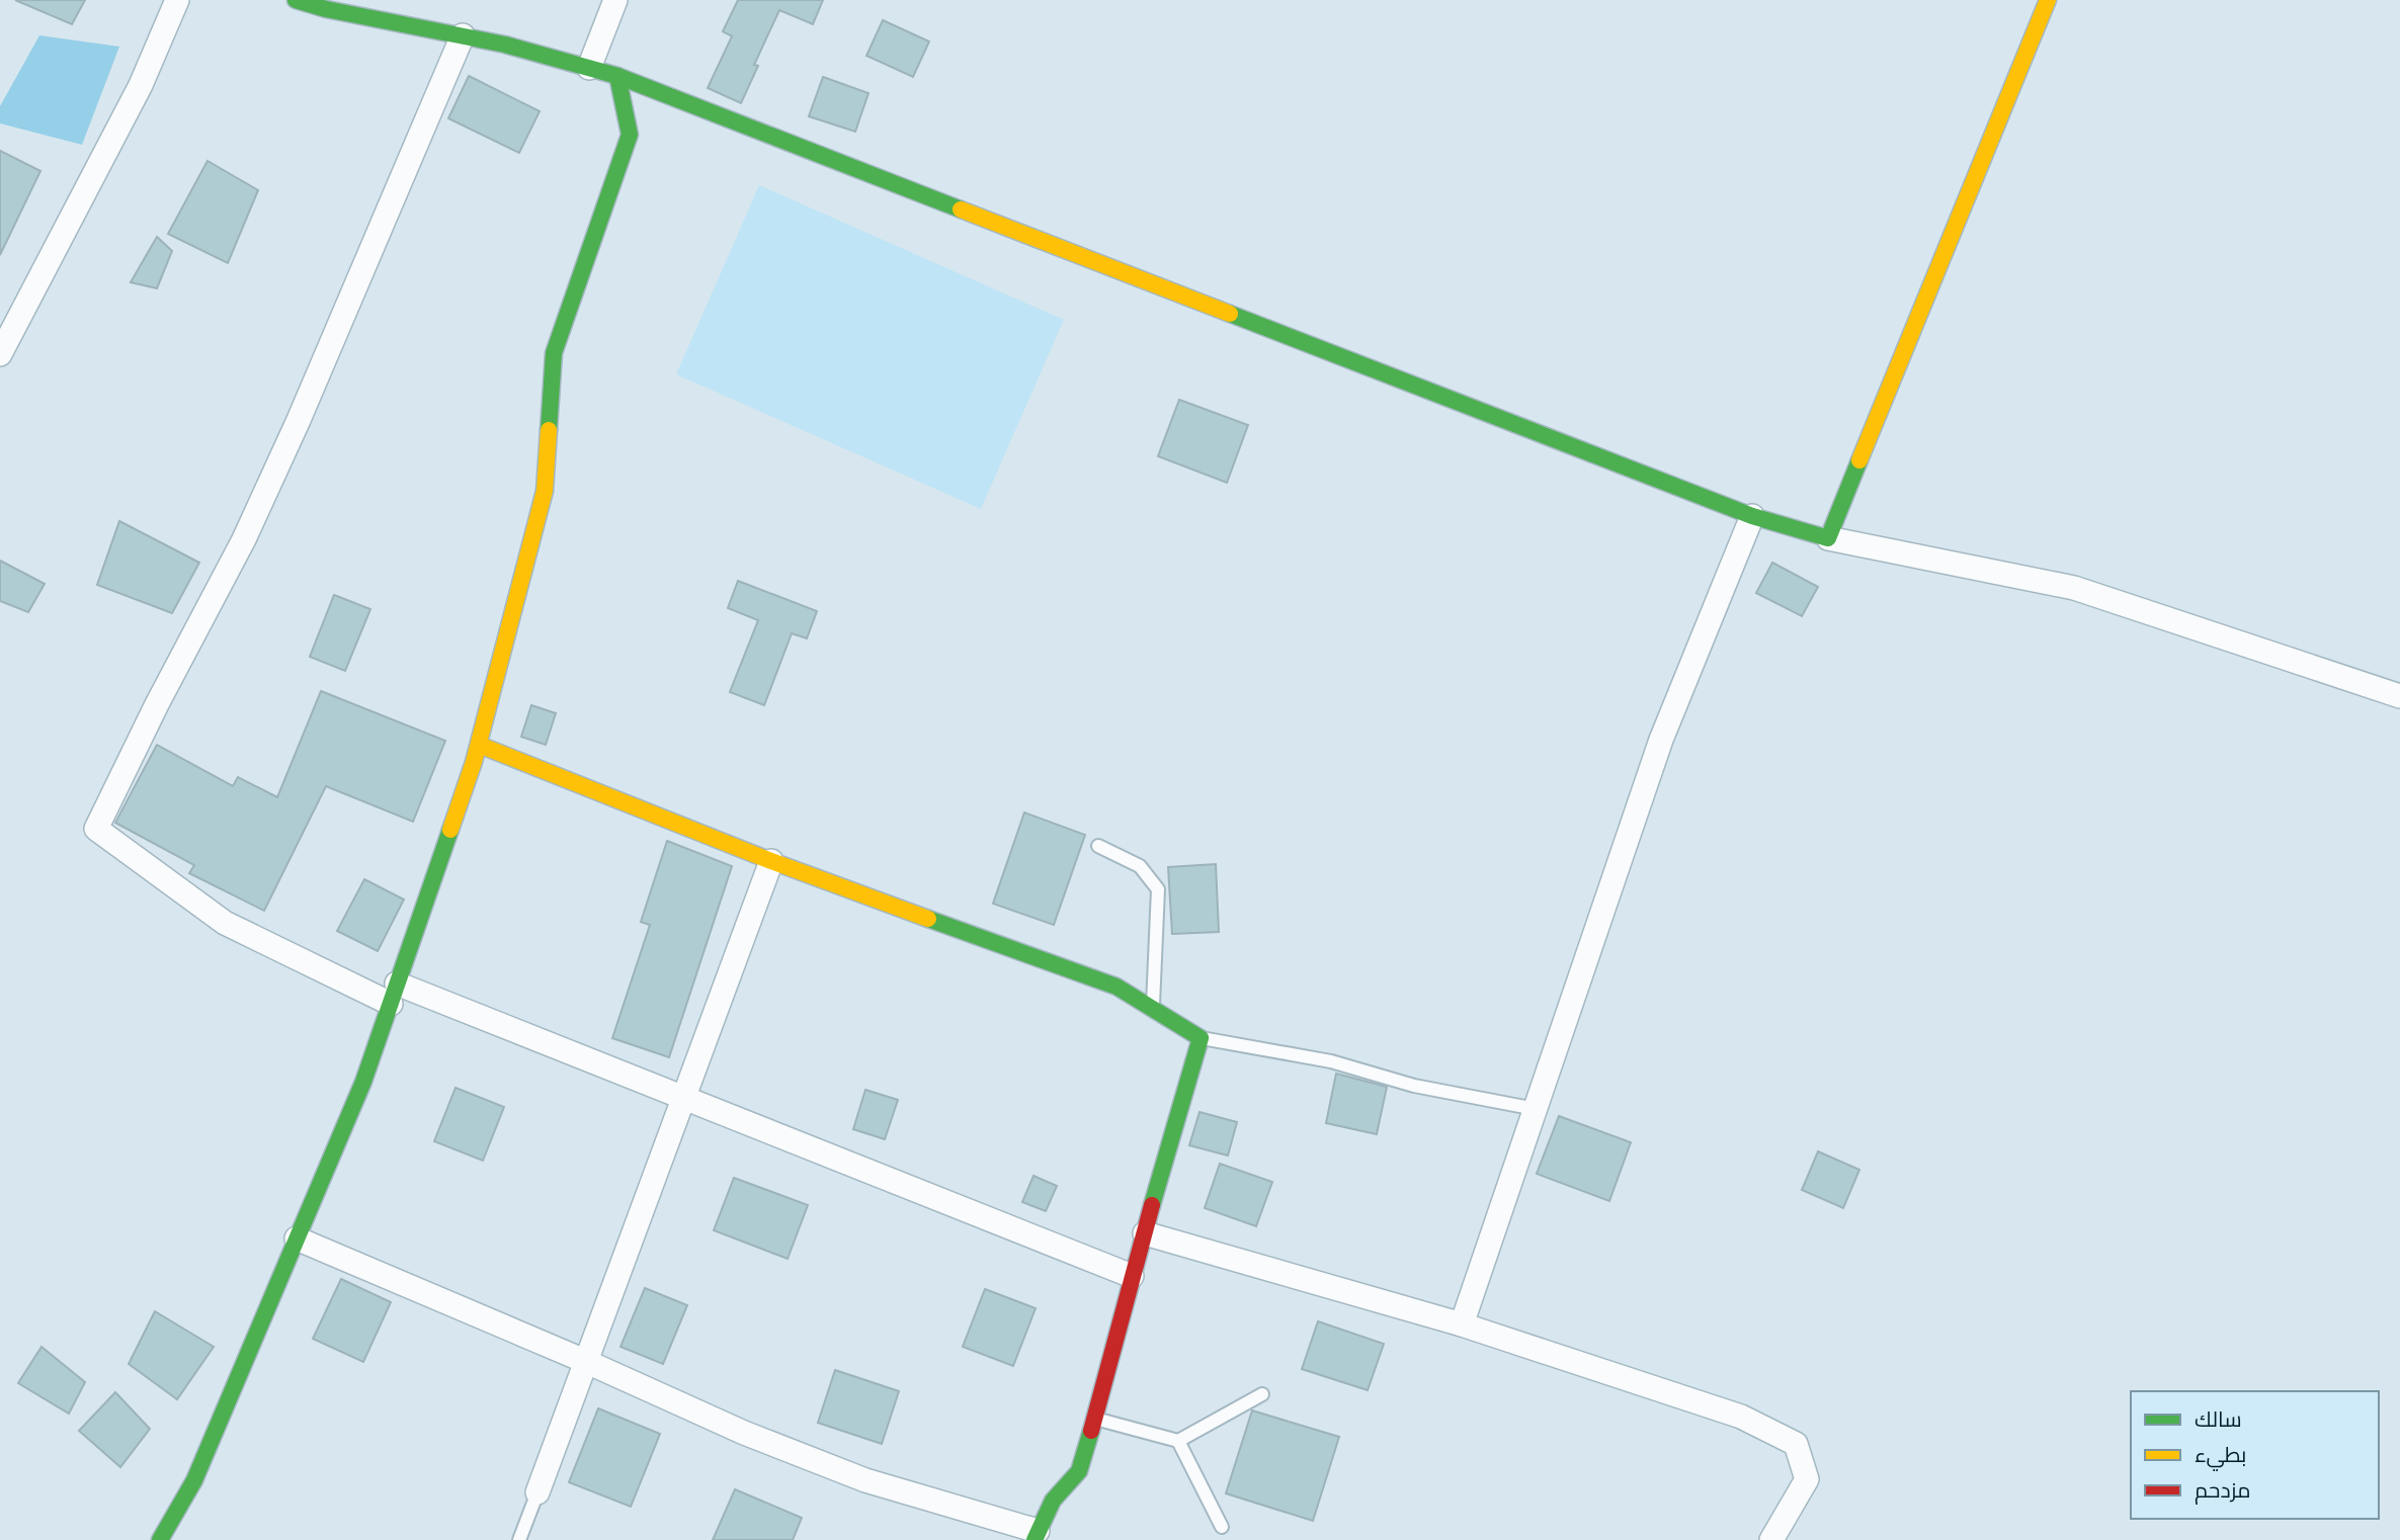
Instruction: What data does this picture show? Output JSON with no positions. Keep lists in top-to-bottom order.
{
  "legend": ["سالك", "بطيء", "مزدحم"]
}
